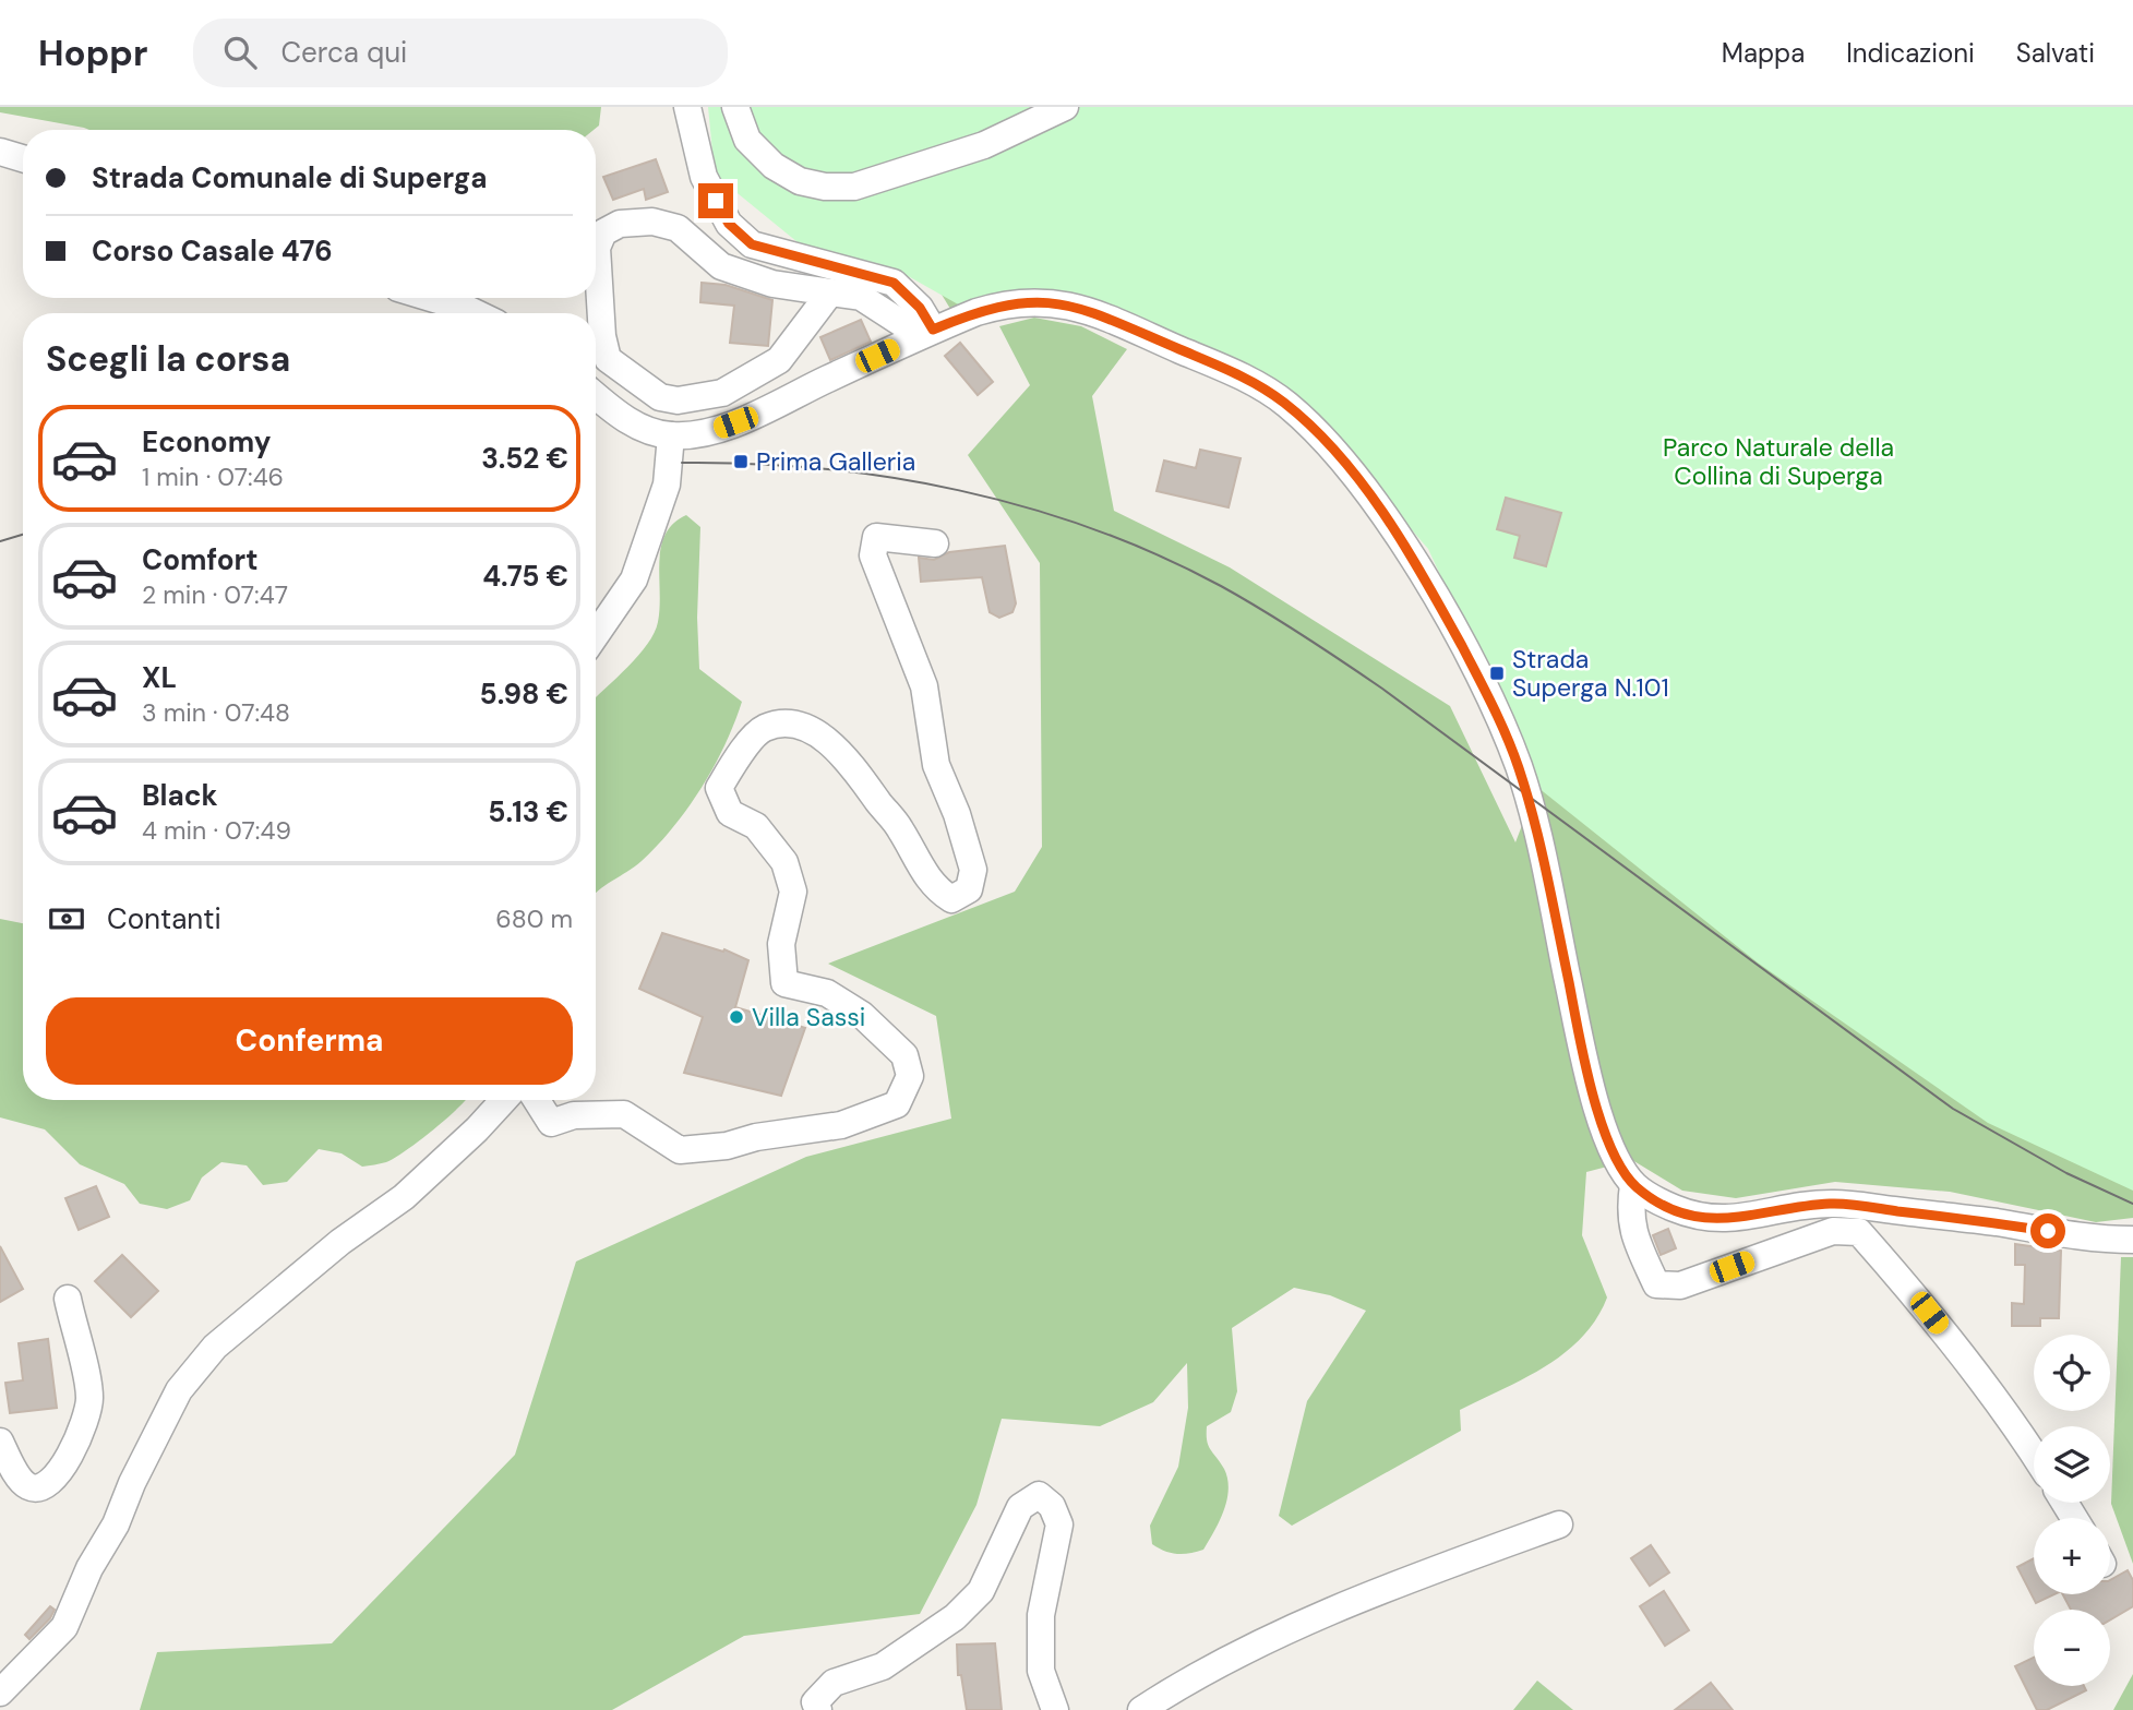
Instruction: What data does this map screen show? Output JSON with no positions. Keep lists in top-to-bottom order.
{
  "parks": ["Parco Naturale della Collina di Superga"],
  "places": {
    "transit": ["Prima Galleria", "Strada Superga N.101"],
    "other": ["Villa Sassi"]
  },
  "page": {
    "header": "Hoppr",
    "search": "Cerca qui",
    "nav": ["Mappa", "Indicazioni", "Salvati"],
    "banner": ["Strada Comunale di Superga", "Corso Casale 476"],
    "heading": "Scegli la corsa",
    "list": [
      {
        "name": "Economy",
        "note": "1 min · 07:46",
        "value": "3.52 €"
      },
      {
        "name": "Comfort",
        "note": "2 min · 07:47",
        "value": "4.75 €"
      },
      {
        "name": "XL",
        "note": "3 min · 07:48",
        "value": "5.98 €"
      },
      {
        "name": "Black",
        "note": "4 min · 07:49",
        "value": "5.13 €"
      }
    ],
    "pay": ["Contanti", "680 m"],
    "buttons": "Conferma",
    "map_buttons": ["+", "−"]
  }
}
